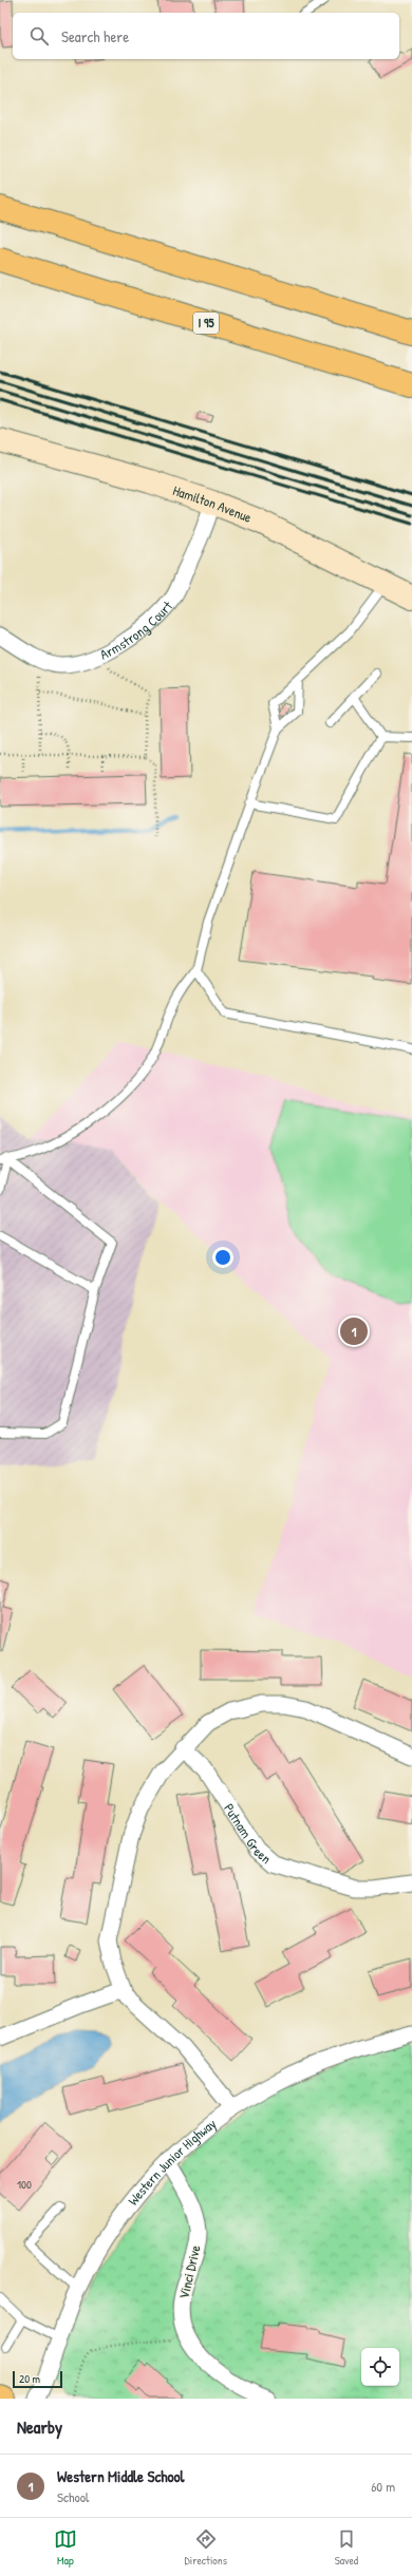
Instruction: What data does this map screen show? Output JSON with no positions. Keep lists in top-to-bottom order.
{
  "streets": {
    "main road": ["I 95", "Hamilton Avenue"],
    "street": [
      "Armstrong Court",
      "Putnam Green",
      "Western Junior Highway",
      "Vinci Drive"
    ]
  },
  "crossings": [
    ["Hamilton Avenue", "Armstrong Court"],
    ["Western Junior Highway", "Vinci Drive"]
  ],
  "house_numbers": ["100"],
  "scale_bar": "20 m",
  "page": {
    "search": "Search here",
    "pins": "1",
    "scale": "20 m",
    "heading": "Nearby",
    "list": [
      {
        "mark": "1",
        "name": "Western Middle School",
        "note": "School",
        "value": "60 m"
      }
    ],
    "nav": ["Map", "Directions", "Saved"]
  }
}
